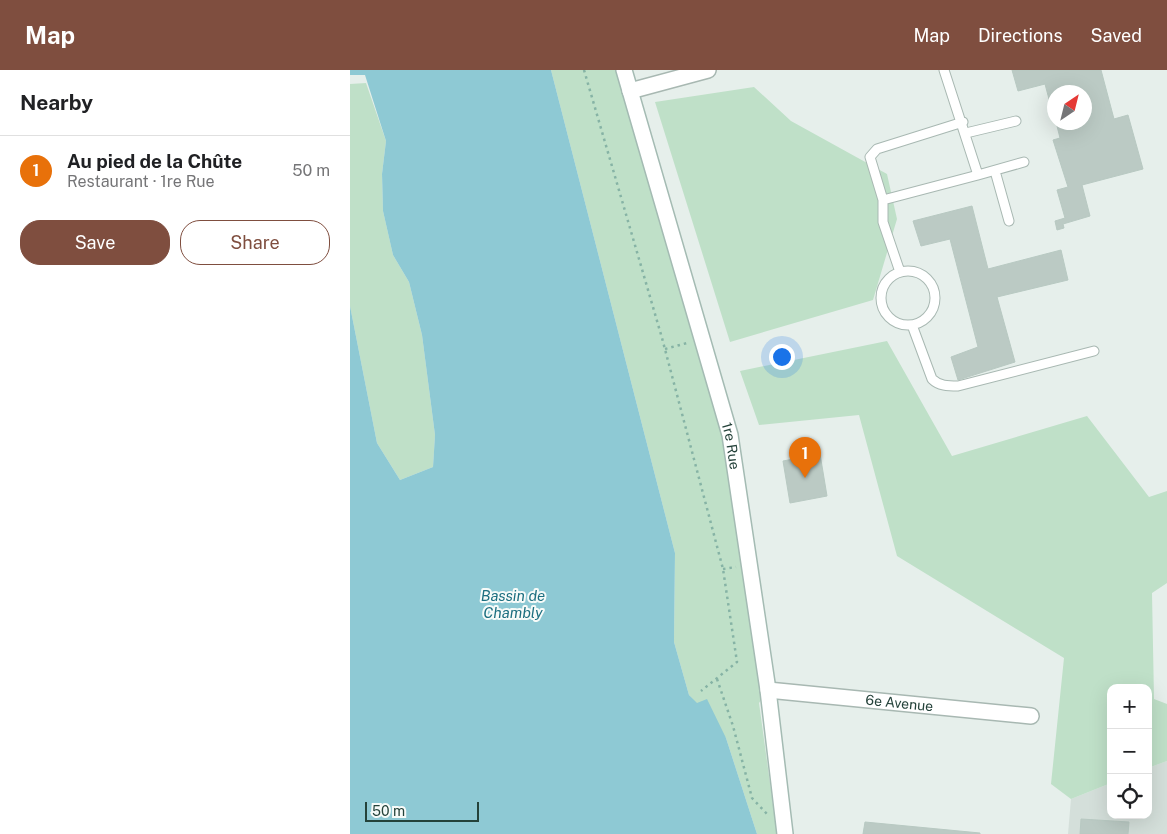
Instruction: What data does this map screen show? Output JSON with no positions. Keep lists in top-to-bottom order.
{
  "streets": {
    "street": ["1re Rue", "6e Avenue"]
  },
  "crossings": [
    ["1re Rue", "6e Avenue"]
  ],
  "water": ["Bassin de Chambly"],
  "scale_bar": "50 m",
  "north": "top right",
  "page": {
    "header": "Map",
    "nav": ["Map", "Directions", "Saved"],
    "heading": "Nearby",
    "list": [
      {
        "mark": "1",
        "name": "Au pied de la Chûte",
        "note": "Restaurant · 1re Rue",
        "value": "50 m"
      }
    ],
    "buttons": ["Save", "Share"],
    "pins": "1",
    "map_buttons": ["+", "−"],
    "scale": "50 m"
  }
}
